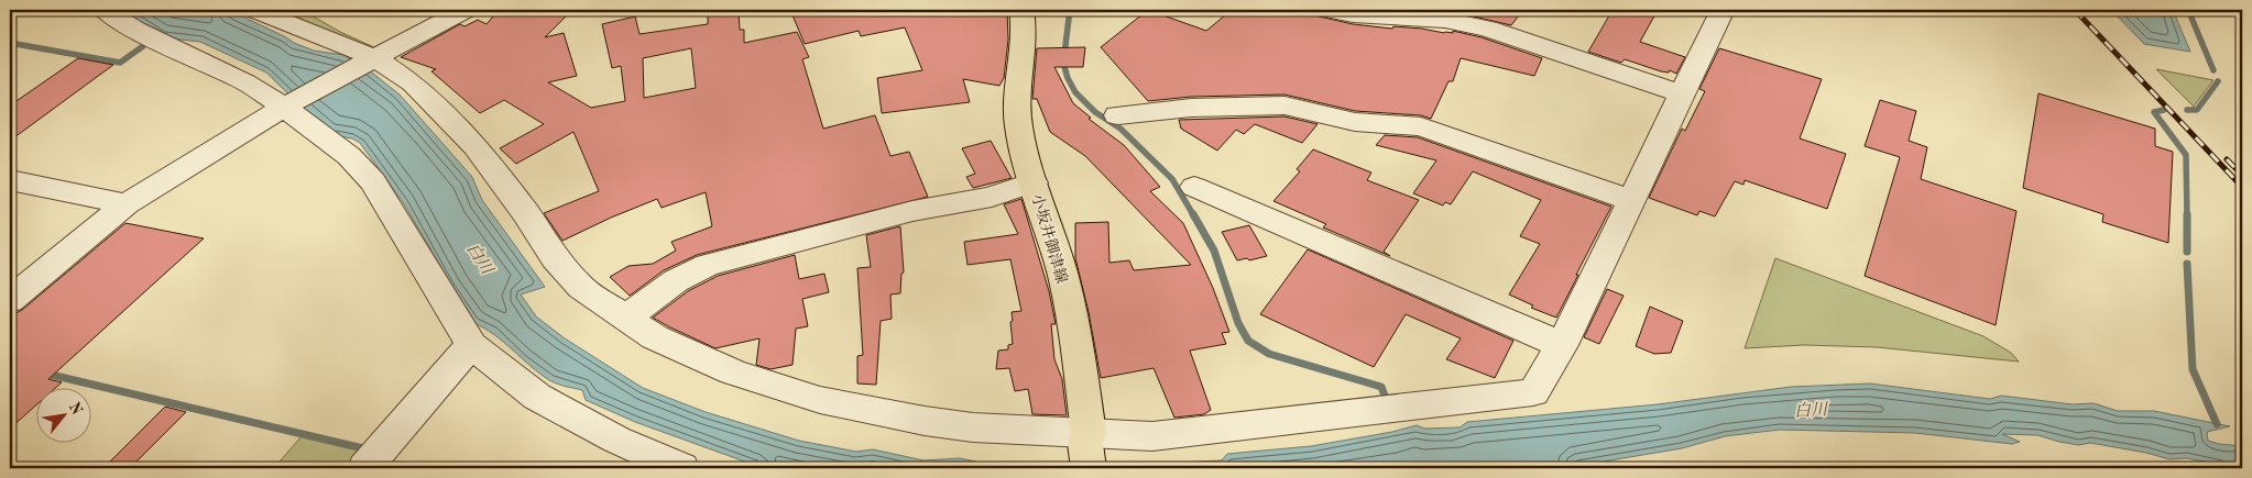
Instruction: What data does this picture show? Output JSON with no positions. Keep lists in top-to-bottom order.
{
  "streets": {
    "main road": ["小坂井御津線"]
  },
  "water": ["白川"],
  "north": "top right"
}
